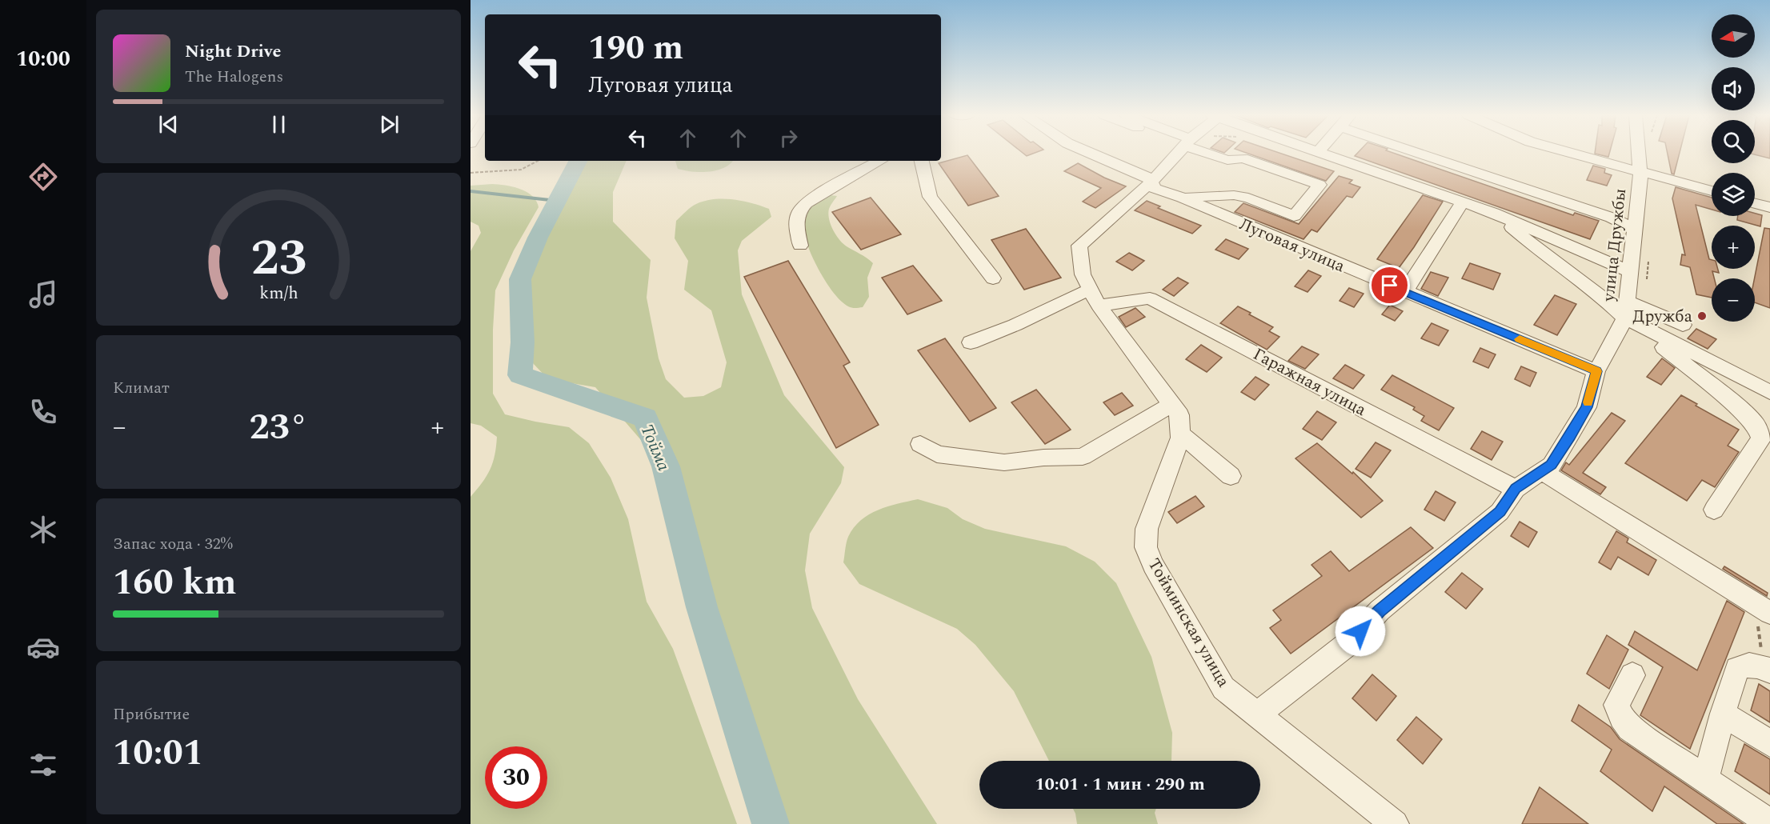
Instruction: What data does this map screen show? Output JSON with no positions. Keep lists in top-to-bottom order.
{
  "streets": {
    "street": [
      "Луговая улица",
      "улица Дружбы",
      "Гаражная улица",
      "Тойминская улица"
    ]
  },
  "crossings": [
    ["Луговая улица", "улица Дружбы"],
    ["Луговая улица", "Тойминская улица"],
    ["улица Дружбы", "Гаражная улица"],
    ["Гаражная улица", "Тойминская улица"]
  ],
  "water": ["Тойма"],
  "places": ["Дружба"],
  "north": "left",
  "page": {
    "tabs": "10:00",
    "map_buttons": ["+", "−"],
    "turn": ["190 m", "Луговая улица"],
    "song": ["Night Drive", "The Halogens"],
    "tile": [
      "Климат",
      ["Запас хода · 32%", "160 km"],
      ["Прибытие", "10:01"]
    ],
    "heat": ["−", "23°", "+"],
    "limit": "30",
    "trip": "10:01 · 1 мин · 290 m",
    "gauge": ["23", "km/h"]
  }
}
